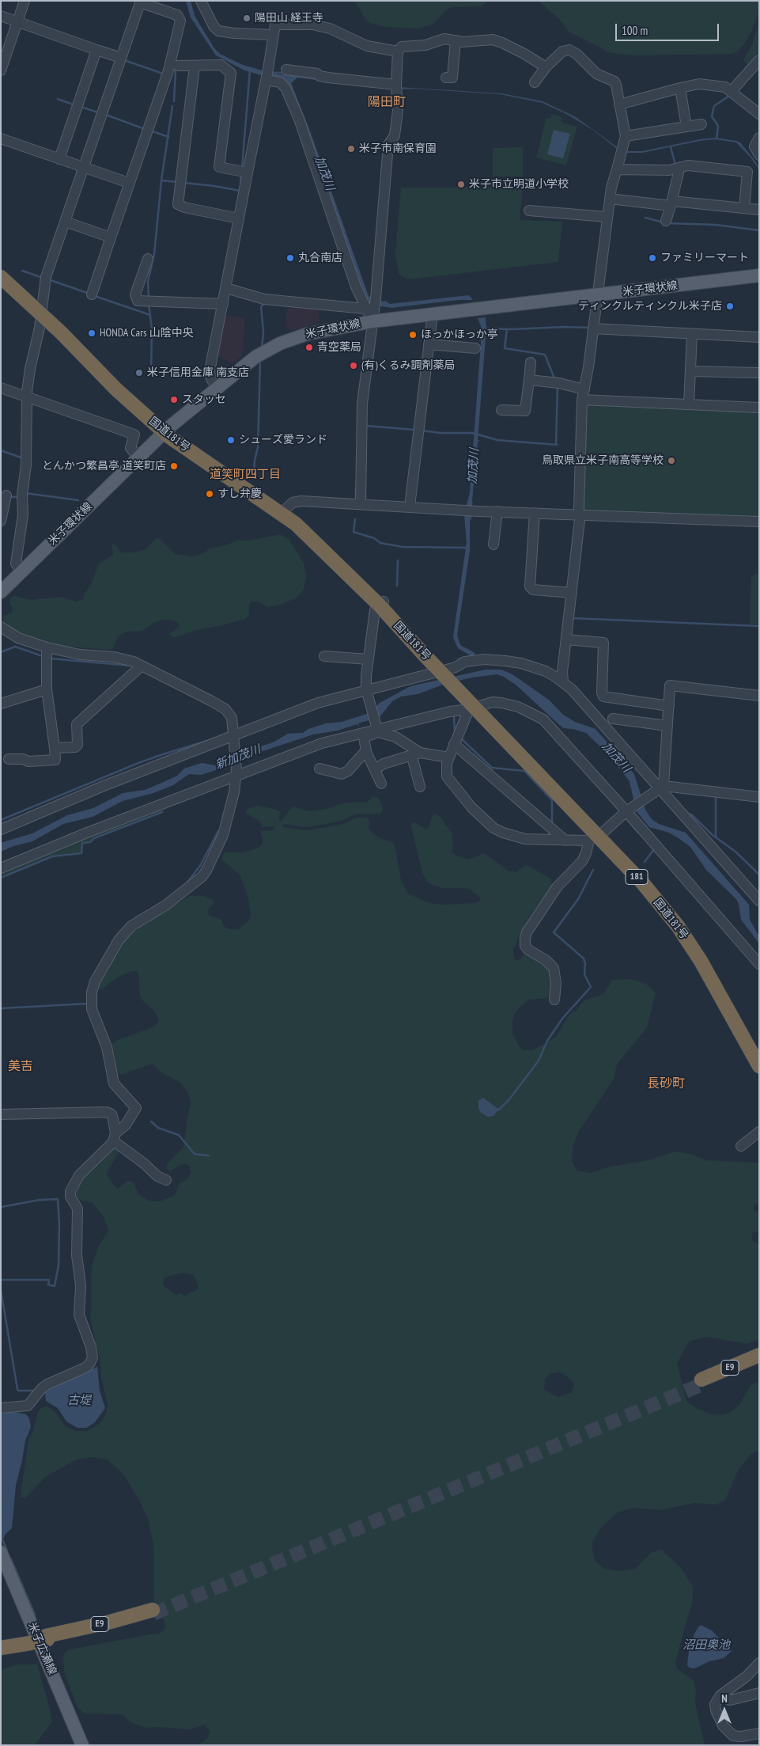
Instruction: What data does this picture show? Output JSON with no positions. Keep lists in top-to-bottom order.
{
  "streets": {
    "highway": ["国道181号", "181", "E9"],
    "main road": ["米子環状線", "米子広瀬線"]
  },
  "crossings": [
    ["米子環状線", "国道181号"]
  ],
  "districts": [
    "陽田町",
    "道笑町四丁目",
    "美吉",
    "長砂町"
  ],
  "water": [
    "加茂川",
    "新加茂川",
    "古堤",
    "沼田奥池"
  ],
  "places": [
    "陽田山 経王寺",
    "米子市南保育園",
    "米子市立明道小学校",
    "丸合南店",
    "ファミリーマート",
    "ティンクルティンクル米子店",
    "HONDA Cars 山陰中央",
    "ほっかほっか亭",
    "青空薬局",
    "(有)くるみ調剤薬局",
    "米子信用金庫 南支店",
    "スタッセ",
    "シューズ愛ランド",
    "鳥取県立米子南高等学校",
    "とんかつ繁昌亭 道笑町店",
    "すし弁慶"
  ],
  "scale_bar": "100 m",
  "north": "top"
}
